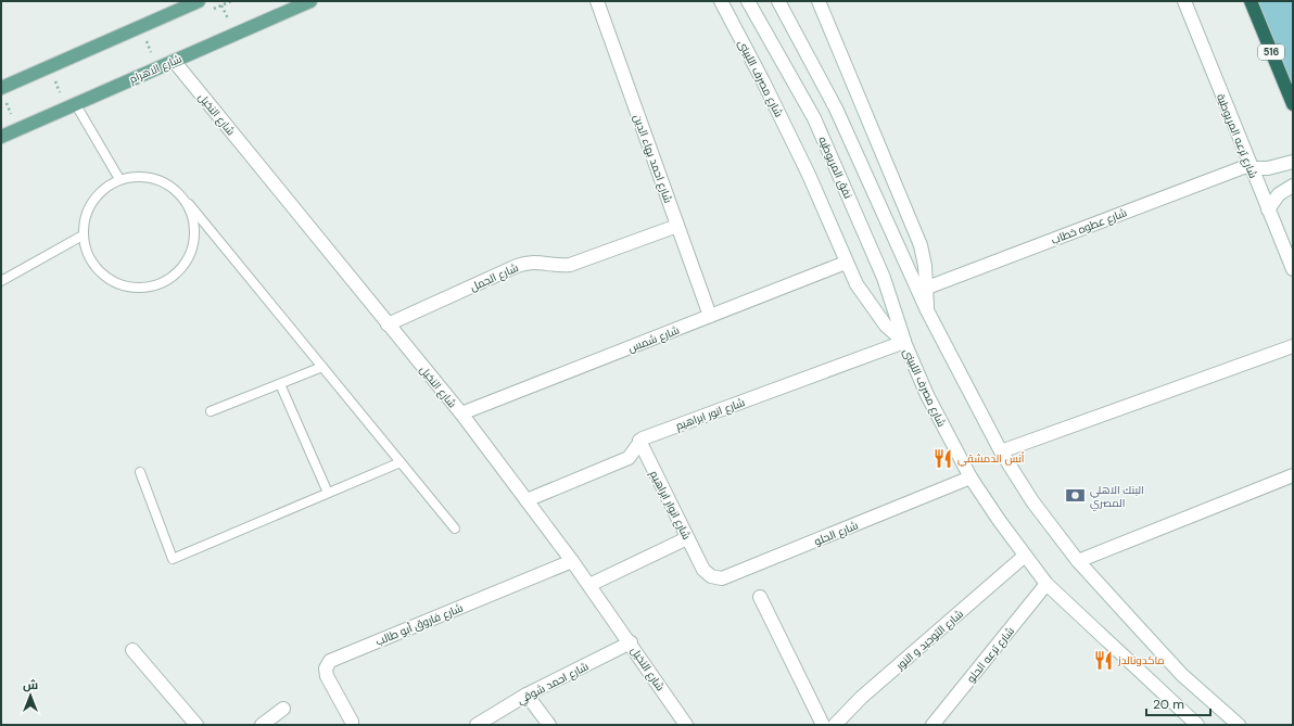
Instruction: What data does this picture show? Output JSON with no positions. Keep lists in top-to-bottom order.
{
  "streets": {
    "highway": ["516"],
    "main road": ["شارع الاهرام"],
    "street": [
      "شارع مصرف اللبينى",
      "شارع النخيل",
      "شارع ترعه المريوطية",
      "شارع احمد بهاء الدين",
      "نفق المريوطيه",
      "شارع عطوه خطاب",
      "شارع الجمل",
      "شارع شمس",
      "شارع انور ابراهيم",
      "شارع انوار ابراهيم",
      "شارع الحلو",
      "شارع فاروق أبو طالب",
      "شارع التوحيد و النور",
      "شارع ترعه الحلو",
      "شارع احمد شوقي"
    ]
  },
  "crossings": [
    ["شارع الاهرام", "شارع النخيل"],
    ["شارع مصرف اللبينى", "نفق المريوطيه"],
    ["شارع مصرف اللبينى", "شارع شمس"],
    ["شارع مصرف اللبينى", "شارع انور ابراهيم"],
    ["شارع مصرف اللبينى", "شارع الحلو"],
    ["شارع مصرف اللبينى", "شارع التوحيد و النور"],
    ["شارع مصرف اللبينى", "شارع ترعه الحلو"],
    ["شارع النخيل", "شارع الجمل"],
    ["شارع النخيل", "شارع شمس"],
    ["شارع النخيل", "شارع فاروق أبو طالب"],
    ["شارع النخيل", "شارع احمد شوقي"],
    ["شارع ترعه المريوطية", "شارع عطوه خطاب"],
    ["شارع احمد بهاء الدين", "شارع الجمل"],
    ["شارع احمد بهاء الدين", "شارع شمس"],
    ["نفق المريوطيه", "شارع انور ابراهيم"],
    ["شارع انور ابراهيم", "شارع انوار ابراهيم"],
    ["شارع انوار ابراهيم", "شارع الحلو"]
  ],
  "places": {
    "restaurant": ["أنس الدمشقي", "ماكدونالدز"],
    "bank": ["البنك الاهلي المصري"]
  },
  "scale_bar": "20 m",
  "north": "top"
}
